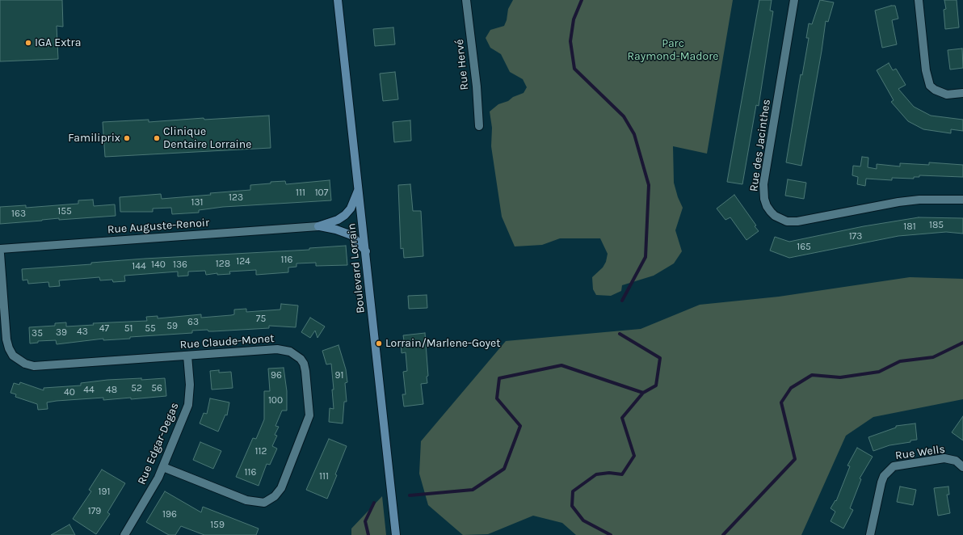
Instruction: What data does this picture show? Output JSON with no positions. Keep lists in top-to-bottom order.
{
  "streets": {
    "main road": ["Boulevard Lorrain"],
    "street": [
      "Rue Hervé",
      "Rue des Jacinthes",
      "Rue Auguste-Renoir",
      "Rue Claude-Monet",
      "Rue Edgar-Degas",
      "Rue Wells"
    ]
  },
  "crossings": [
    ["Rue Claude-Monet", "Rue Edgar-Degas"]
  ],
  "parks": ["Parc Raymond-Madore"],
  "places": [
    "IGA Extra",
    "Familiprix",
    "Clinique Dentaire Lorraine",
    "Lorrain/Marlene-Goyet"
  ],
  "house_numbers": [
    "111",
    "107",
    "123",
    "131",
    "155",
    "163",
    "185",
    "181",
    "173",
    "165",
    "116",
    "124",
    "128",
    "140",
    "136",
    "144",
    "75",
    "63",
    "59",
    "47",
    "51",
    "55",
    "43",
    "39",
    "35",
    "96",
    "91",
    "52",
    "56",
    "44",
    "48",
    "40",
    "100",
    "112",
    "116",
    "111",
    "191",
    "179",
    "196",
    "159"
  ]
}
